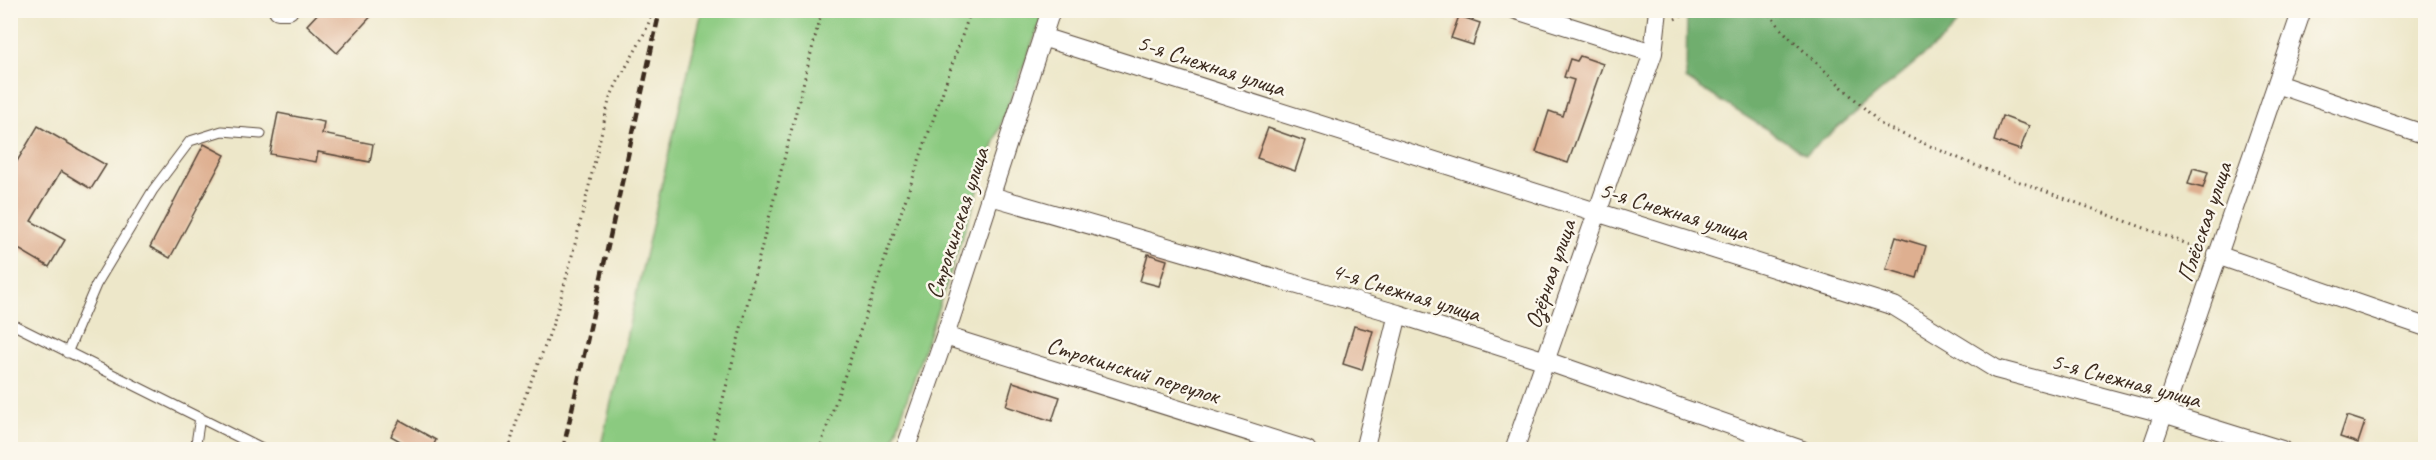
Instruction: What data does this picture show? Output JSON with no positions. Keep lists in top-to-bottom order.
{
  "streets": {
    "street": [
      "5-я Снежная улица",
      "Плёсская улица",
      "Строкинская улица",
      "Озёрная улица",
      "4-я Снежная улица",
      "Строкинский переулок"
    ]
  },
  "crossings": [
    ["5-я Снежная улица", "Плёсская улица"],
    ["5-я Снежная улица", "Строкинская улица"],
    ["5-я Снежная улица", "Озёрная улица"],
    ["Строкинская улица", "4-я Снежная улица"],
    ["Строкинская улица", "Строкинский переулок"],
    ["Озёрная улица", "4-я Снежная улица"]
  ]
}
